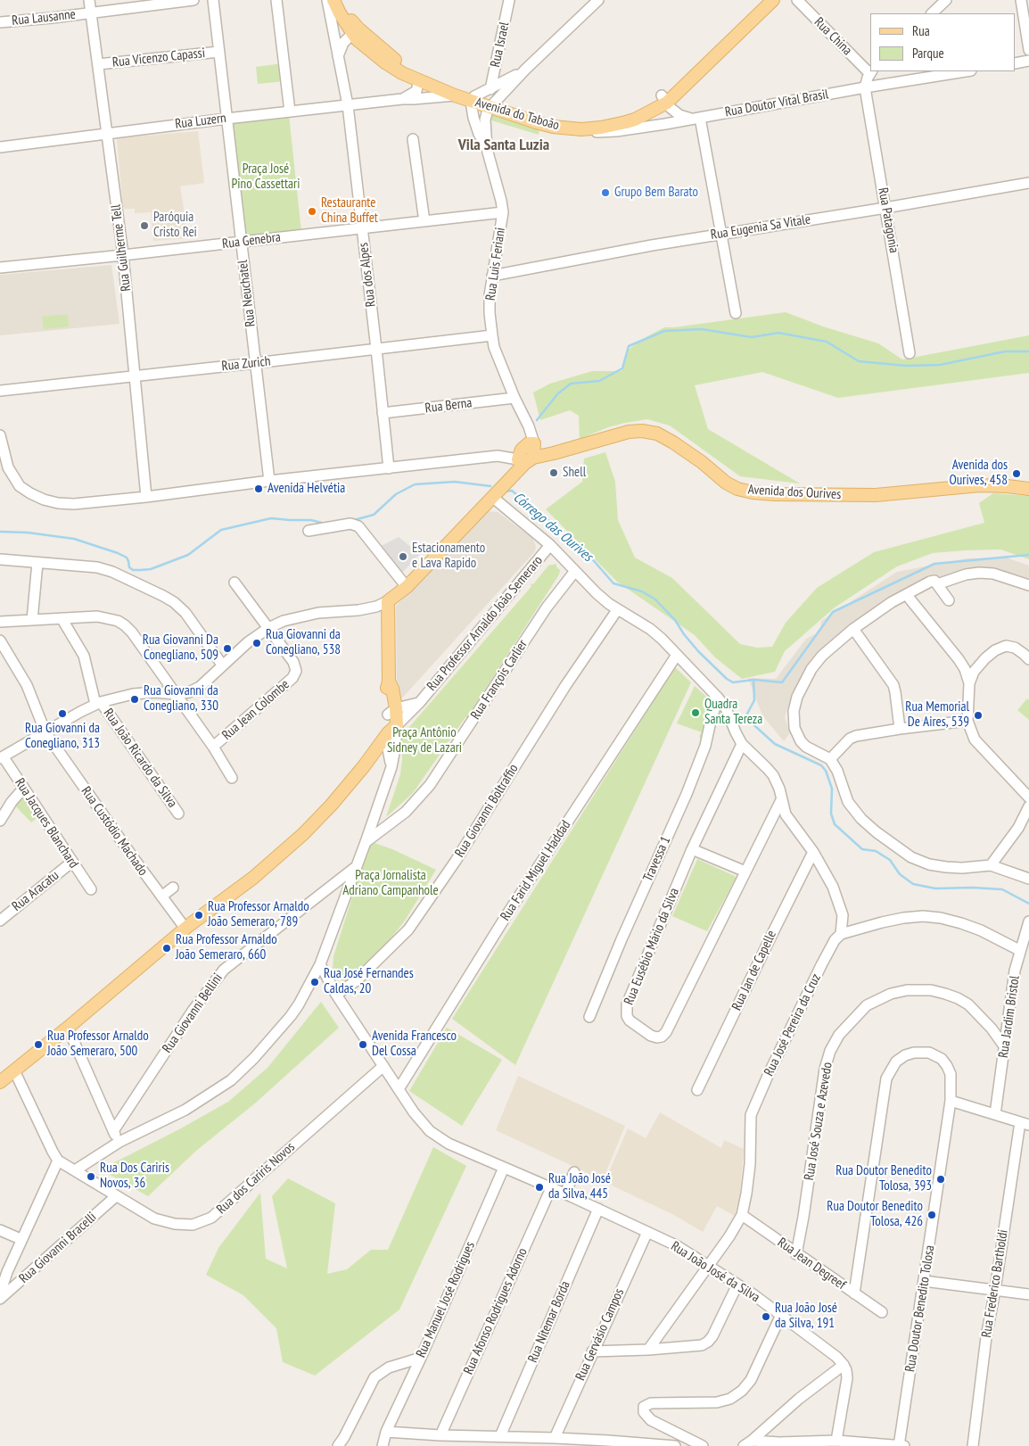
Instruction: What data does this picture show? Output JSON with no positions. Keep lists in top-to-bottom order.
{
  "streets": {
    "main road": ["Avenida do Taboão", "Avenida dos Ourives", "Rua Professor Arnaldo João Semeraro"],
    "street": [
      "Rua Lausanne",
      "Rua China",
      "Rua Israel",
      "Rua Vicenzo Capassi",
      "Rua Doutor Vital Brasil",
      "Rua Luzern",
      "Rua Patagonia",
      "Rua Eugenia Sa Vitale",
      "Rua Genebra",
      "Rua Guilherme Tell",
      "Rua Luis Feriani",
      "Rua dos Alpes",
      "Rua Neuchatel",
      "Rua Zurich",
      "Rua Berna",
      "Rua François Carlier",
      "Rua Jean Colombe",
      "Rua João Ricardo da Silva",
      "Rua Giovanni Boltraffio",
      "Rua Jacques Blanchard",
      "Rua Custódio Machado",
      "Travessa 1",
      "Rua Farid Miguel Haddad",
      "Rua Aracatu",
      "Rua Eusébio Mário da Silva",
      "Rua Jan de Capelle",
      "Rua Giovanni Bellini",
      "Rua Jardim Bristol",
      "Rua José Pereira da Cruz",
      "Rua José Souza e Azevedo",
      "Rua dos Cariris Novos",
      "Rua Giovanni Bracelli",
      "Rua Jean Degreef",
      "Rua João José da Silva",
      "Rua Frederico Bartholdi",
      "Rua Manuel José Rodrigues",
      "Rua Doutor Benedito Tolosa",
      "Rua Afonso Rodrigues Adorno",
      "Rua Nitemar Borda",
      "Rua Gervásio Campos"
    ]
  },
  "crossings": [
    ["Rua Lausanne", "Rua Guilherme Tell"],
    ["Rua Vicenzo Capassi", "Rua Guilherme Tell"],
    ["Rua Vicenzo Capassi", "Rua Neuchatel"],
    ["Rua Doutor Vital Brasil", "Avenida do Taboão"],
    ["Rua Doutor Vital Brasil", "Rua Patagonia"],
    ["Avenida do Taboão", "Rua Luzern"],
    ["Avenida do Taboão", "Rua Luis Feriani"],
    ["Rua Luzern", "Rua Guilherme Tell"],
    ["Rua Luzern", "Rua dos Alpes"],
    ["Rua Luzern", "Rua Neuchatel"],
    ["Rua Patagonia", "Rua Eugenia Sa Vitale"],
    ["Rua Eugenia Sa Vitale", "Rua Luis Feriani"],
    ["Rua Genebra", "Rua Guilherme Tell"],
    ["Rua Genebra", "Rua Luis Feriani"],
    ["Rua Genebra", "Rua dos Alpes"],
    ["Rua Genebra", "Rua Neuchatel"],
    ["Rua Guilherme Tell", "Rua Zurich"],
    ["Rua Luis Feriani", "Rua Zurich"],
    ["Rua Luis Feriani", "Rua Berna"],
    ["Rua Luis Feriani", "Avenida dos Ourives"],
    ["Rua dos Alpes", "Rua Zurich"],
    ["Rua dos Alpes", "Rua Berna"],
    ["Rua Neuchatel", "Rua Zurich"],
    ["Rua Professor Arnaldo João Semeraro", "Rua Custódio Machado"],
    ["Rua Jacques Blanchard", "Rua Aracatu"],
    ["Rua Jardim Bristol", "Rua José Souza e Azevedo"],
    ["Rua José Pereira da Cruz", "Rua Jean Degreef"],
    ["Rua José Pereira da Cruz", "Rua João José da Silva"],
    ["Rua José Souza e Azevedo", "Rua Jean Degreef"],
    ["Rua dos Cariris Novos", "Rua Giovanni Bracelli"],
    ["Rua Jean Degreef", "Rua Doutor Benedito Tolosa"],
    ["Rua João José da Silva", "Rua Manuel José Rodrigues"],
    ["Rua João José da Silva", "Rua Afonso Rodrigues Adorno"],
    ["Rua João José da Silva", "Rua Nitemar Borda"],
    ["Rua João José da Silva", "Rua Gervásio Campos"]
  ],
  "districts": ["Vila Santa Luzia"],
  "water": ["Córrego das Ourives"],
  "parks": ["Praça José Pino Cassettari", "Praça Antônio Sidney de Lazari", "Praça Jornalista Adriano Campanhole"],
  "places": [
    "Grupo Bem Barato",
    "Restaurante China Buffet",
    "Paróquia Cristo Rei",
    "Shell",
    "Avenida dos Ourives, 458",
    "Avenida Helvétia",
    "Estacionamento e Lava Rapido",
    "Rua Giovanni da Conegliano, 538",
    "Rua Giovanni Da Conegliano, 509",
    "Rua Giovanni da Conegliano, 330",
    "Quadra Santa Tereza",
    "Rua Giovanni da Conegliano, 313",
    "Rua Memorial De Aires, 539",
    "Rua Professor Arnaldo João Semeraro, 789",
    "Rua Professor Arnaldo João Semeraro, 660",
    "Rua José Fernandes Caldas, 20",
    "Rua Professor Arnaldo João Semeraro, 500",
    "Avenida Francesco Del Cossa",
    "Rua Dos Cariris Novos, 36",
    "Rua Doutor Benedito Tolosa, 393",
    "Rua João José da Silva, 445",
    "Rua Doutor Benedito Tolosa, 426",
    "Rua João José da Silva, 191"
  ],
  "legend": ["Rua", "Parque"]
}
